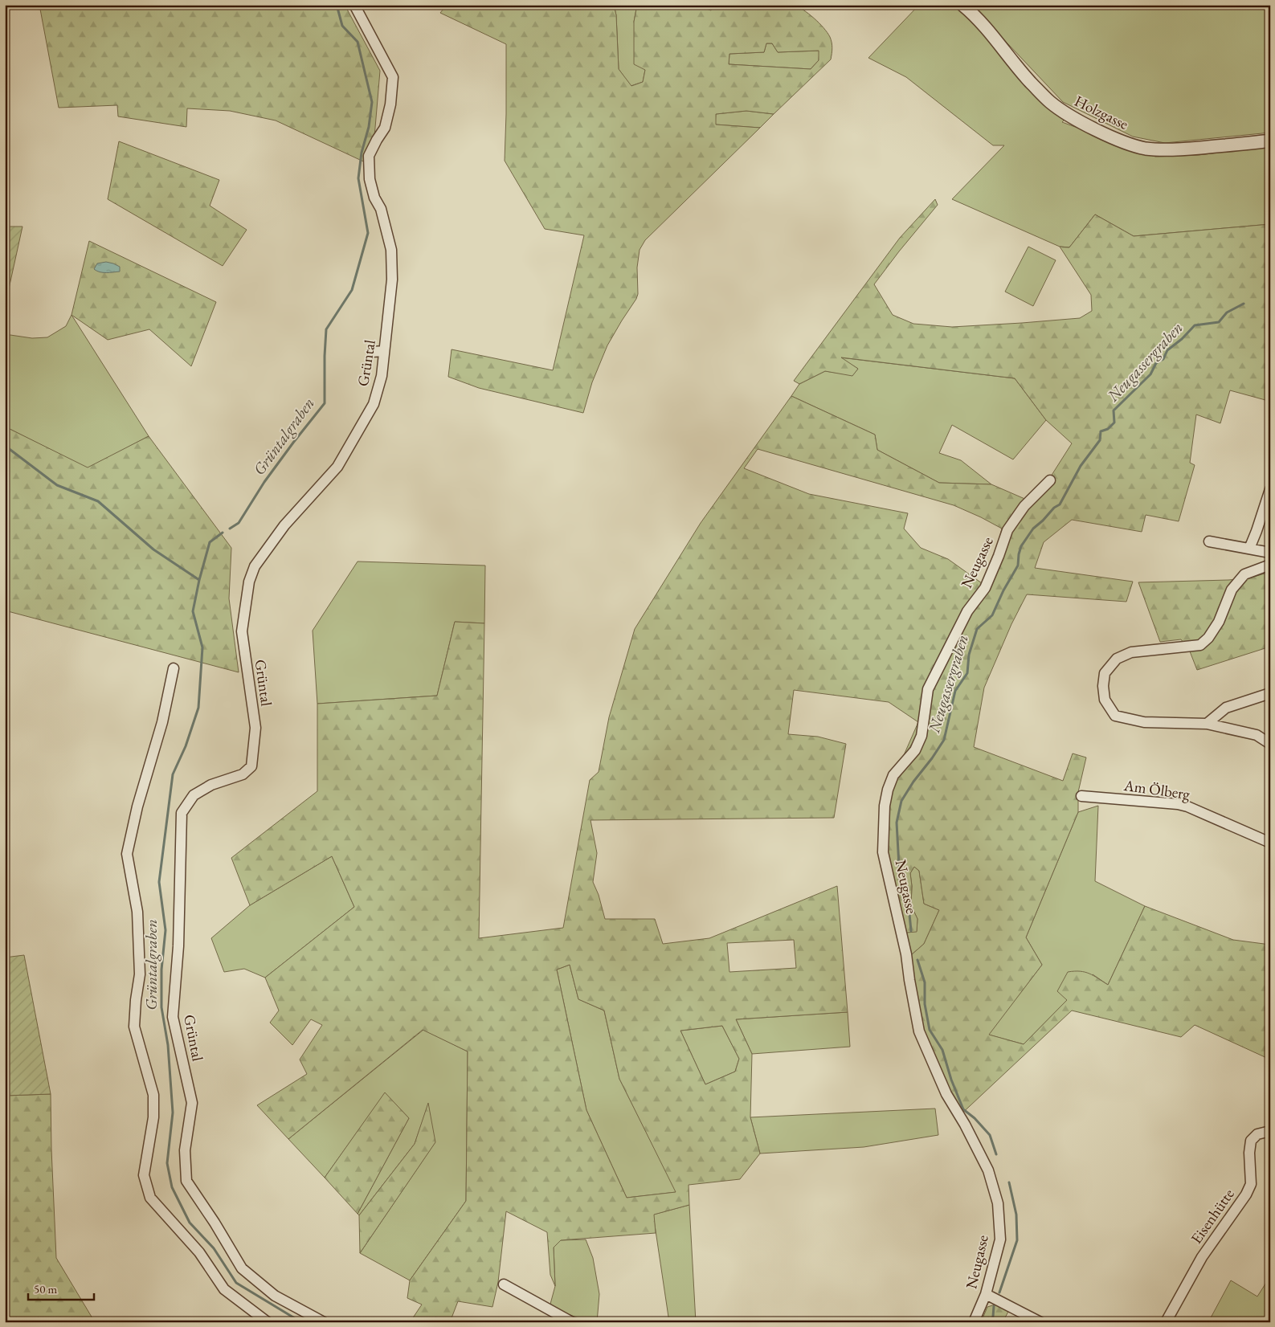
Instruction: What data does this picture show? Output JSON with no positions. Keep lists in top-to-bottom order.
{
  "streets": {
    "street": [
      "Holzgasse",
      "Grüntal",
      "Neugasse",
      "Am Ölberg",
      "Eisenhütte"
    ]
  },
  "water": ["Neugassergraben", "Grüntalgraben"],
  "scale_bar": "50 m"
}
